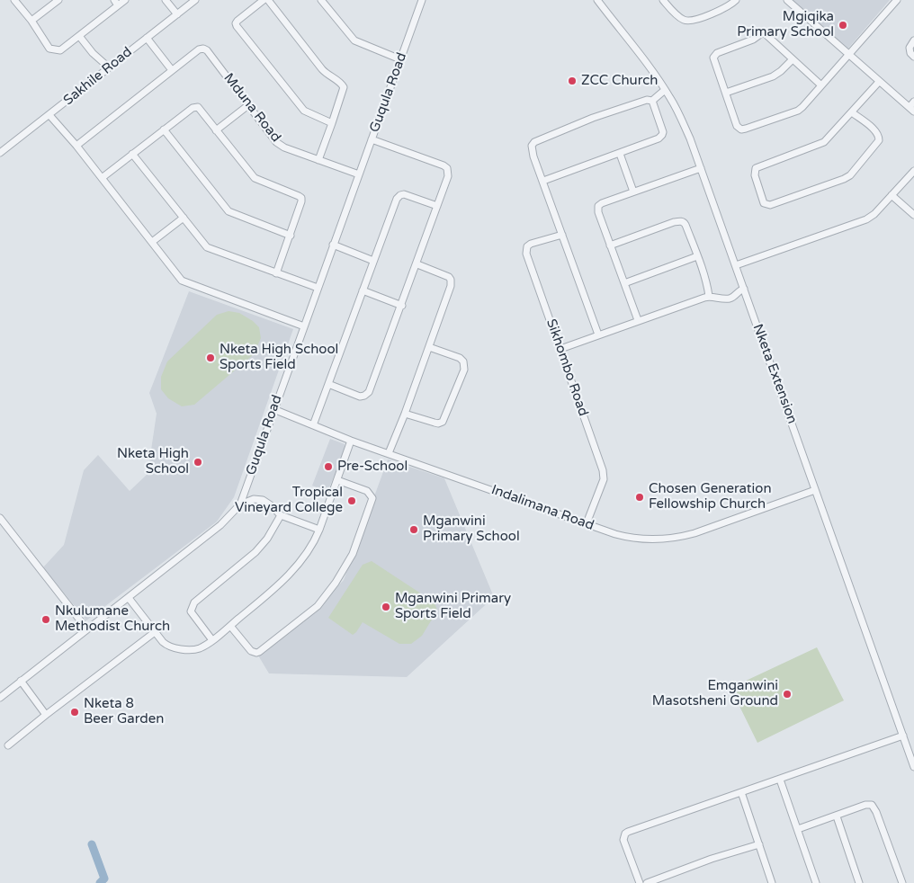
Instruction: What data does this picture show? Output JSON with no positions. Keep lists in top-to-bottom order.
{
  "streets": {
    "street": [
      "Sakhile Road",
      "Guqula Road",
      "Mduna Road",
      "Sikhombo Road",
      "Nketa Extension",
      "Indalimana Road"
    ]
  },
  "crossings": [
    ["Guqula Road", "Mduna Road"],
    ["Guqula Road", "Indalimana Road"],
    ["Sikhombo Road", "Indalimana Road"],
    ["Nketa Extension", "Indalimana Road"]
  ],
  "places": [
    "Mgiqika Primary School",
    "ZCC Church",
    "Nketa High School Sports Field",
    "Nketa High School",
    "Pre-School",
    "Chosen Generation Fellowship Church",
    "Tropical Vineyard College",
    "Mganwini Primary School",
    "Mganwini Primary Sports Field",
    "Nkulumane Methodist Church",
    "Emganwini Masotsheni Ground",
    "Nketa 8 Beer Garden"
  ]
}
